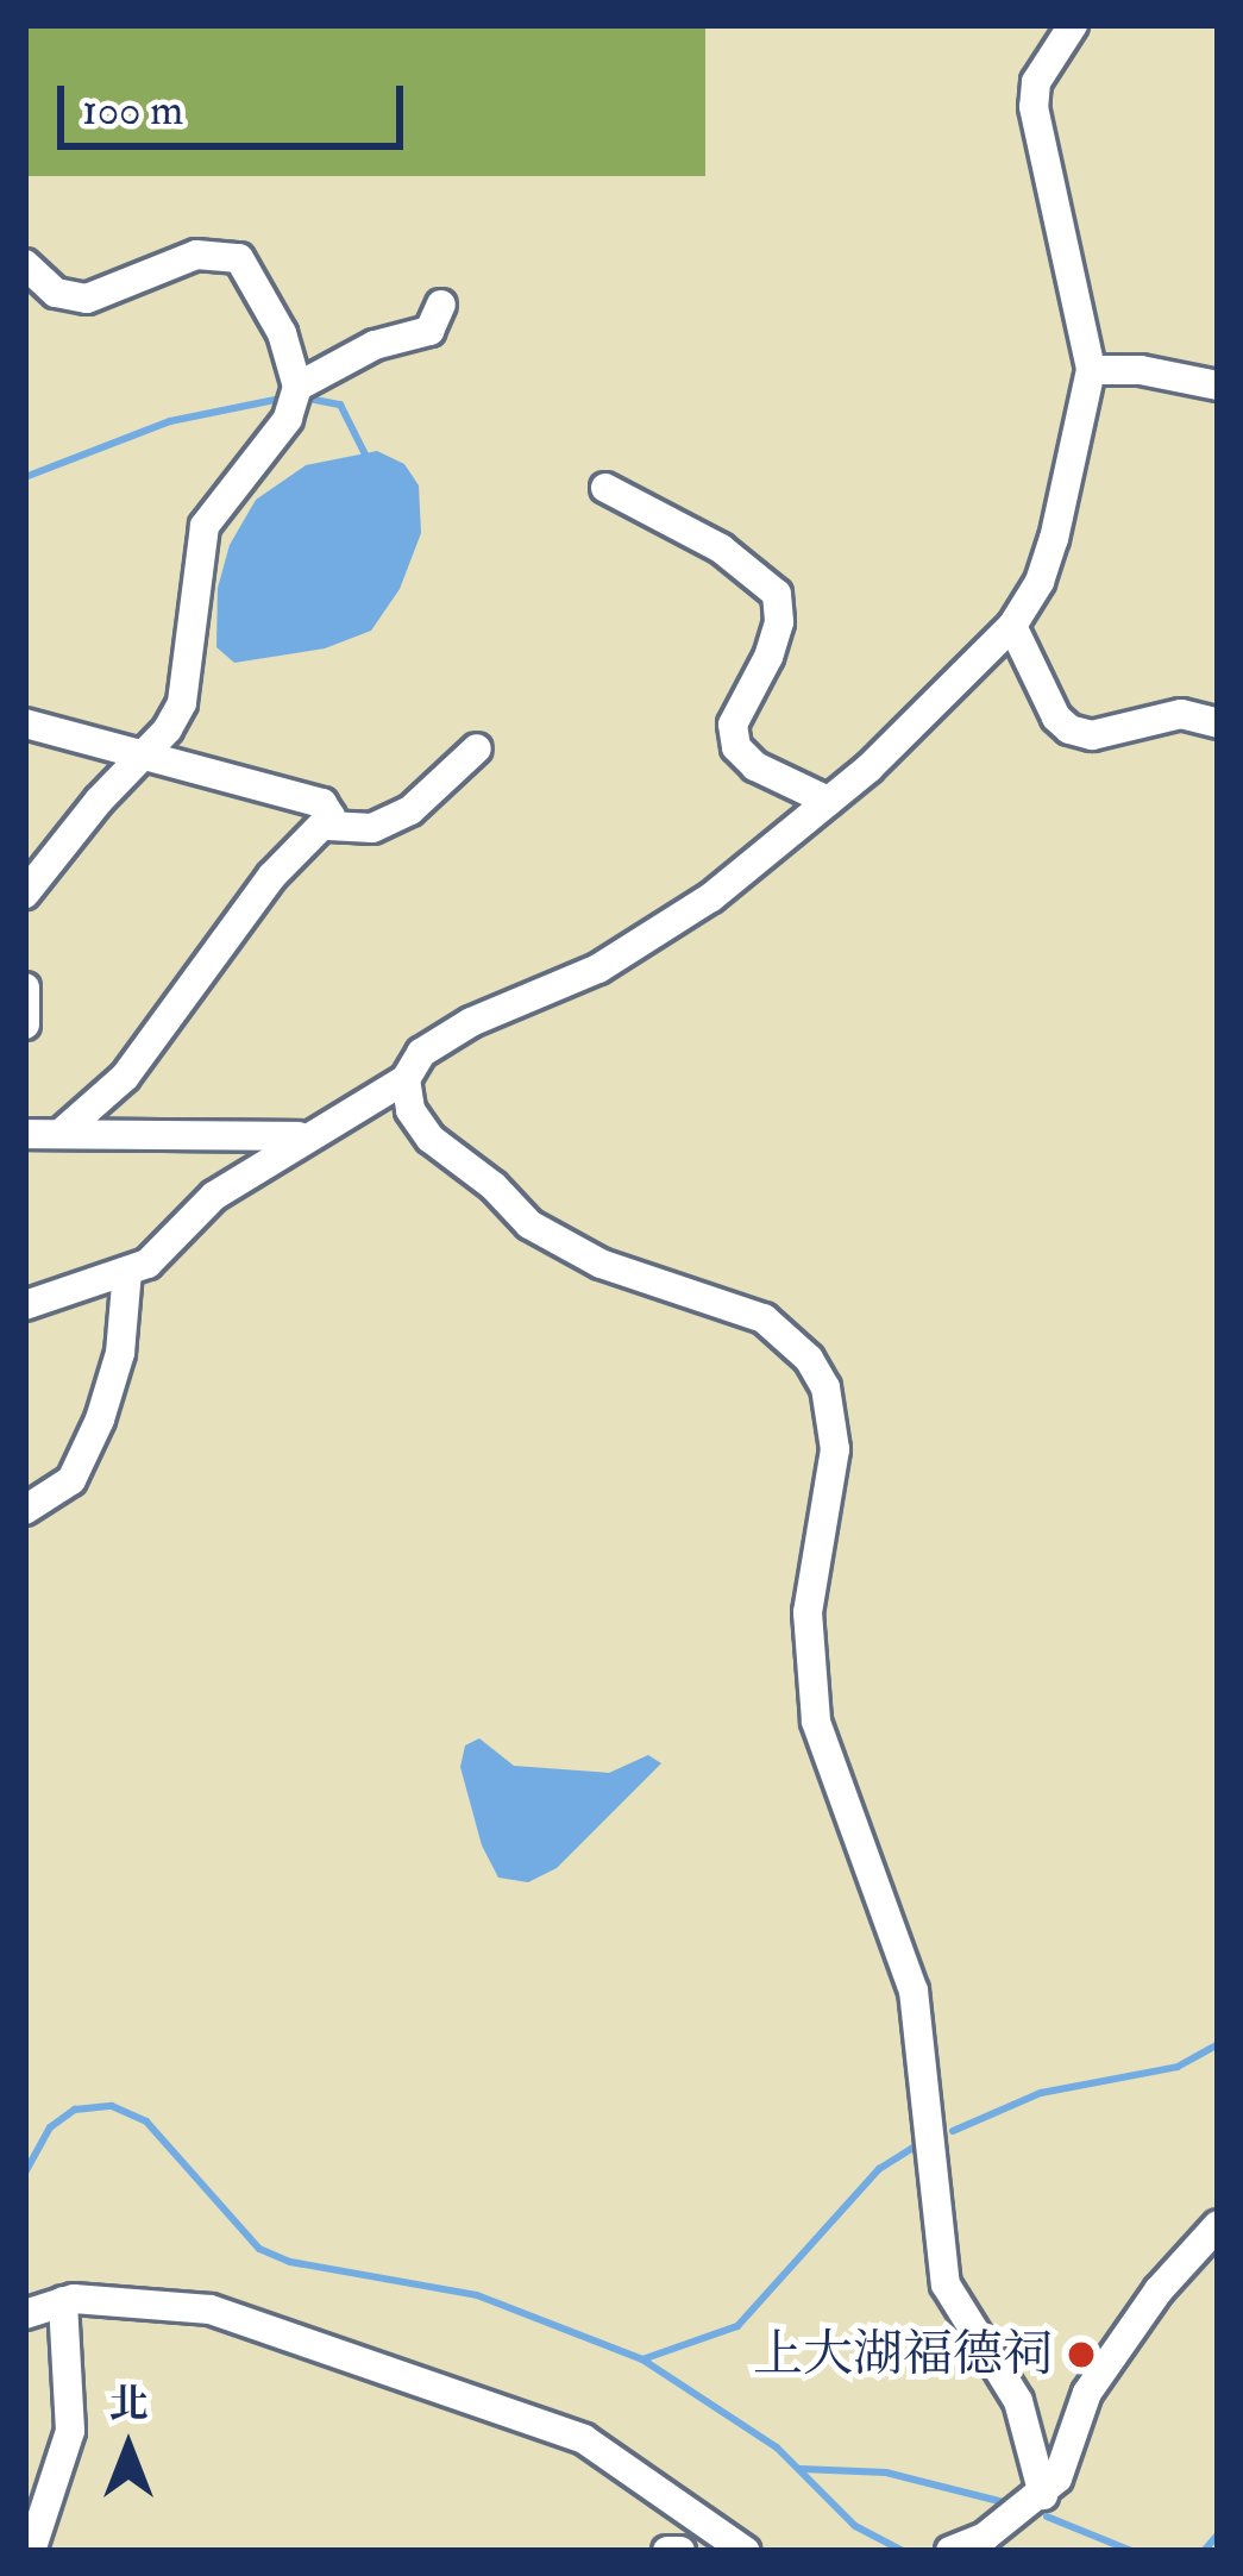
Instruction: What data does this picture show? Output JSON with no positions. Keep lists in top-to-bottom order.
{
  "places": ["上大湖福德祠"],
  "scale_bar": "100 m",
  "north": "top"
}
